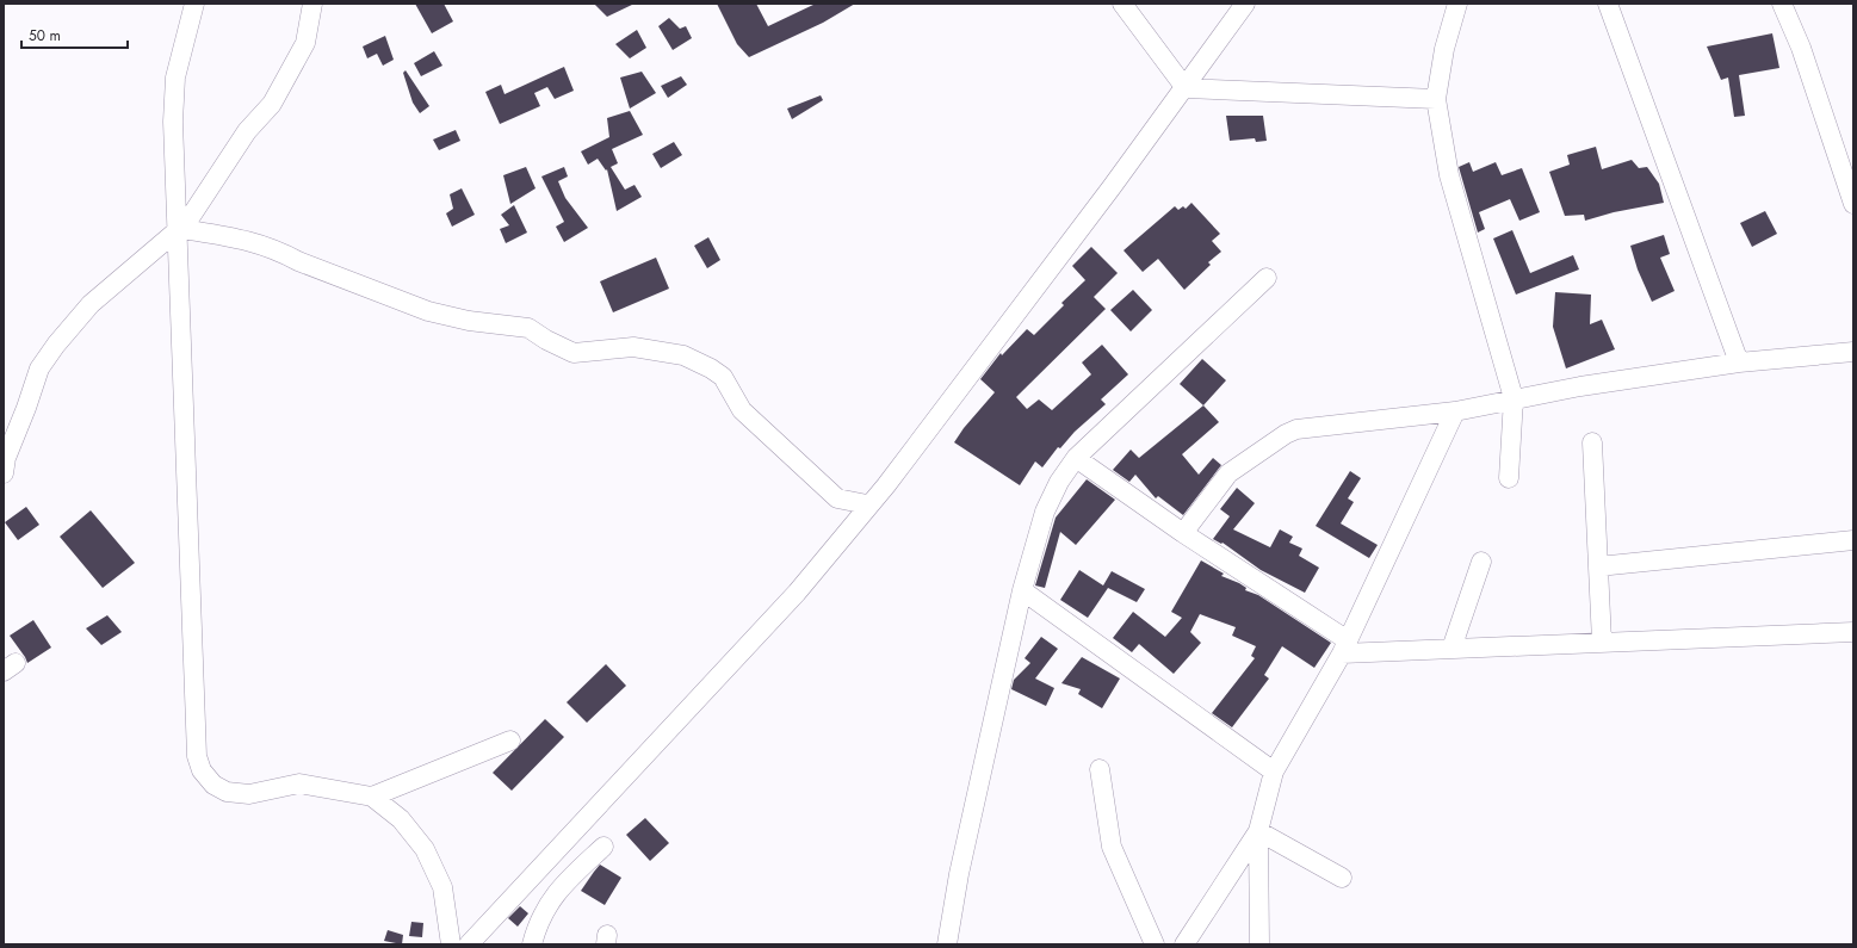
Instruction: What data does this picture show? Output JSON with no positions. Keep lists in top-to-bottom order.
{
  "scale_bar": "50 m"
}
